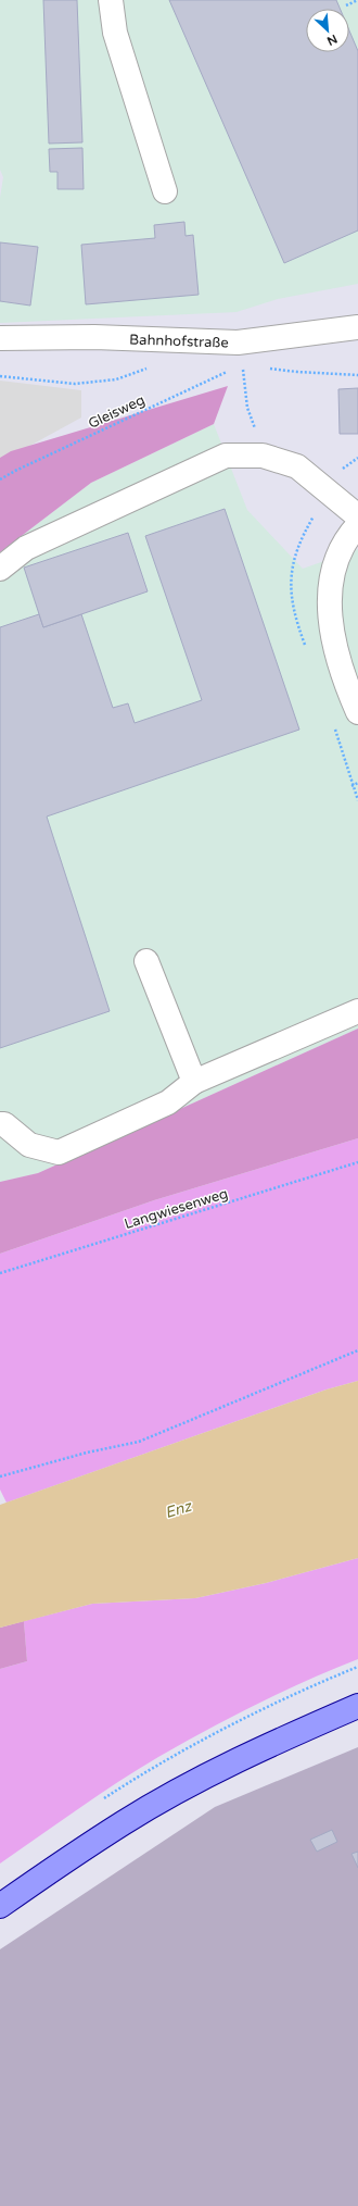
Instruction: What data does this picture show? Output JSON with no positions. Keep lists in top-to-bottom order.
{
  "streets": {
    "street": ["Bahnhofstraße"],
    "path": ["Gleisweg", "Langwiesenweg"]
  },
  "water": ["Enz"],
  "north": "bottom right"
}
